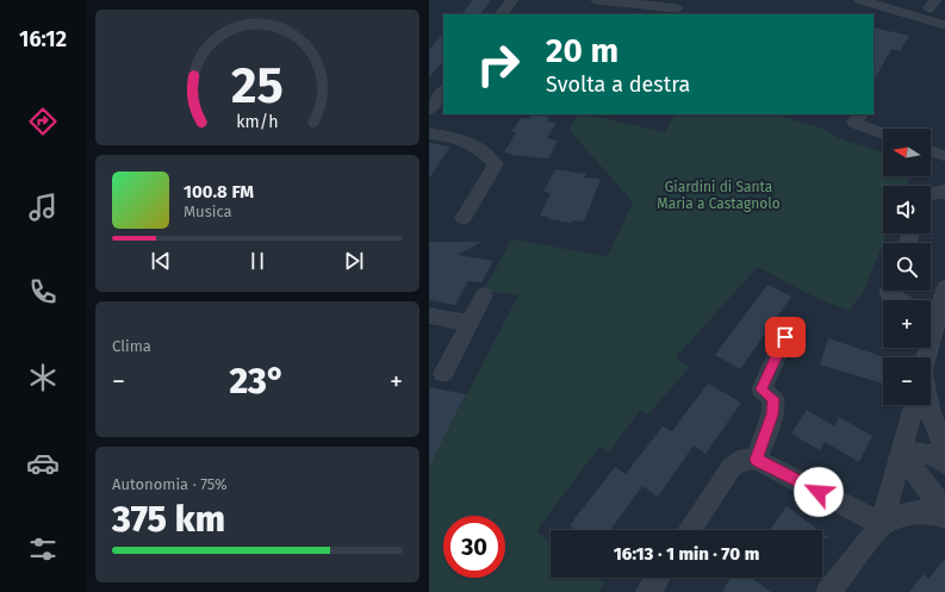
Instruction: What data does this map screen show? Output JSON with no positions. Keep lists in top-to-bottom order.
{
  "parks": ["Giardini di Santa Maria a Castagnolo"],
  "north": "left",
  "page": {
    "tabs": "16:12",
    "turn": ["20 m", "Svolta a destra"],
    "map_buttons": ["+", "−"],
    "song": ["100.8 FM", "Musica"],
    "tile": [
      "Clima",
      ["Autonomia · 75%", "375 km"]
    ],
    "heat": ["−", "23°", "+"],
    "limit": "30",
    "trip": "16:13 · 1 min · 70 m",
    "gauge": ["25", "km/h"]
  }
}
